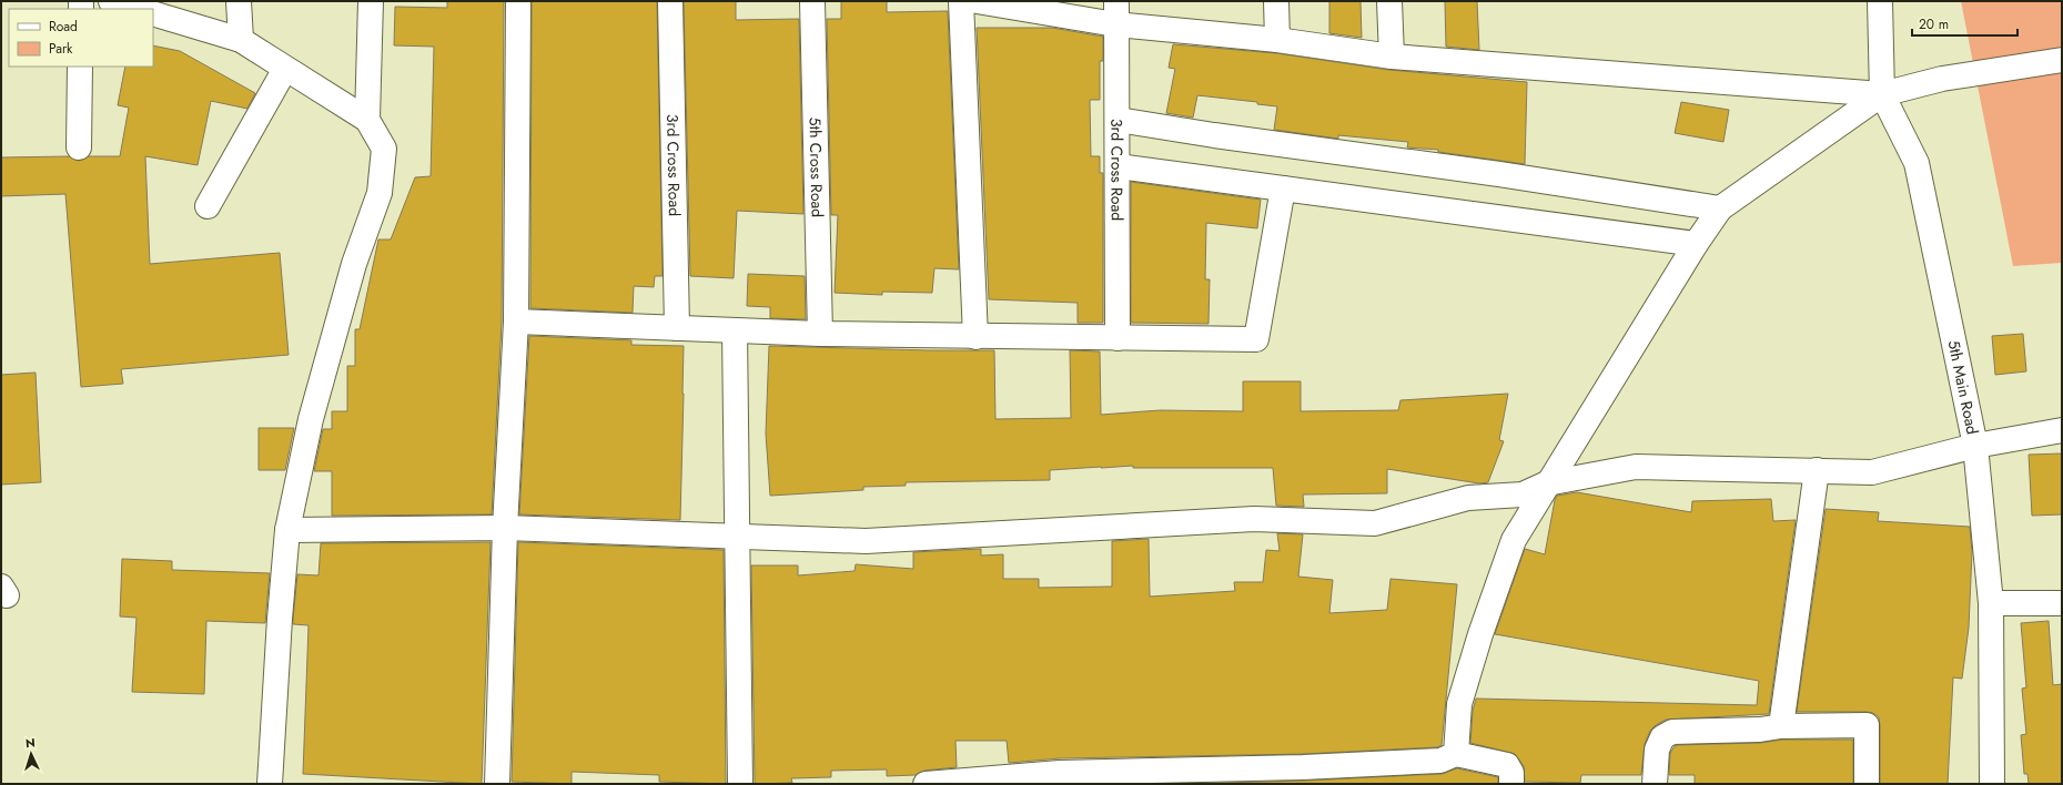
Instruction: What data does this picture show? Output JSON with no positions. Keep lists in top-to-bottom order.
{
  "streets": {
    "street": ["3rd Cross Road", "5th Cross Road", "5th Main Road"]
  },
  "legend": ["Road", "Park"],
  "scale_bar": "20 m",
  "north": "top"
}
